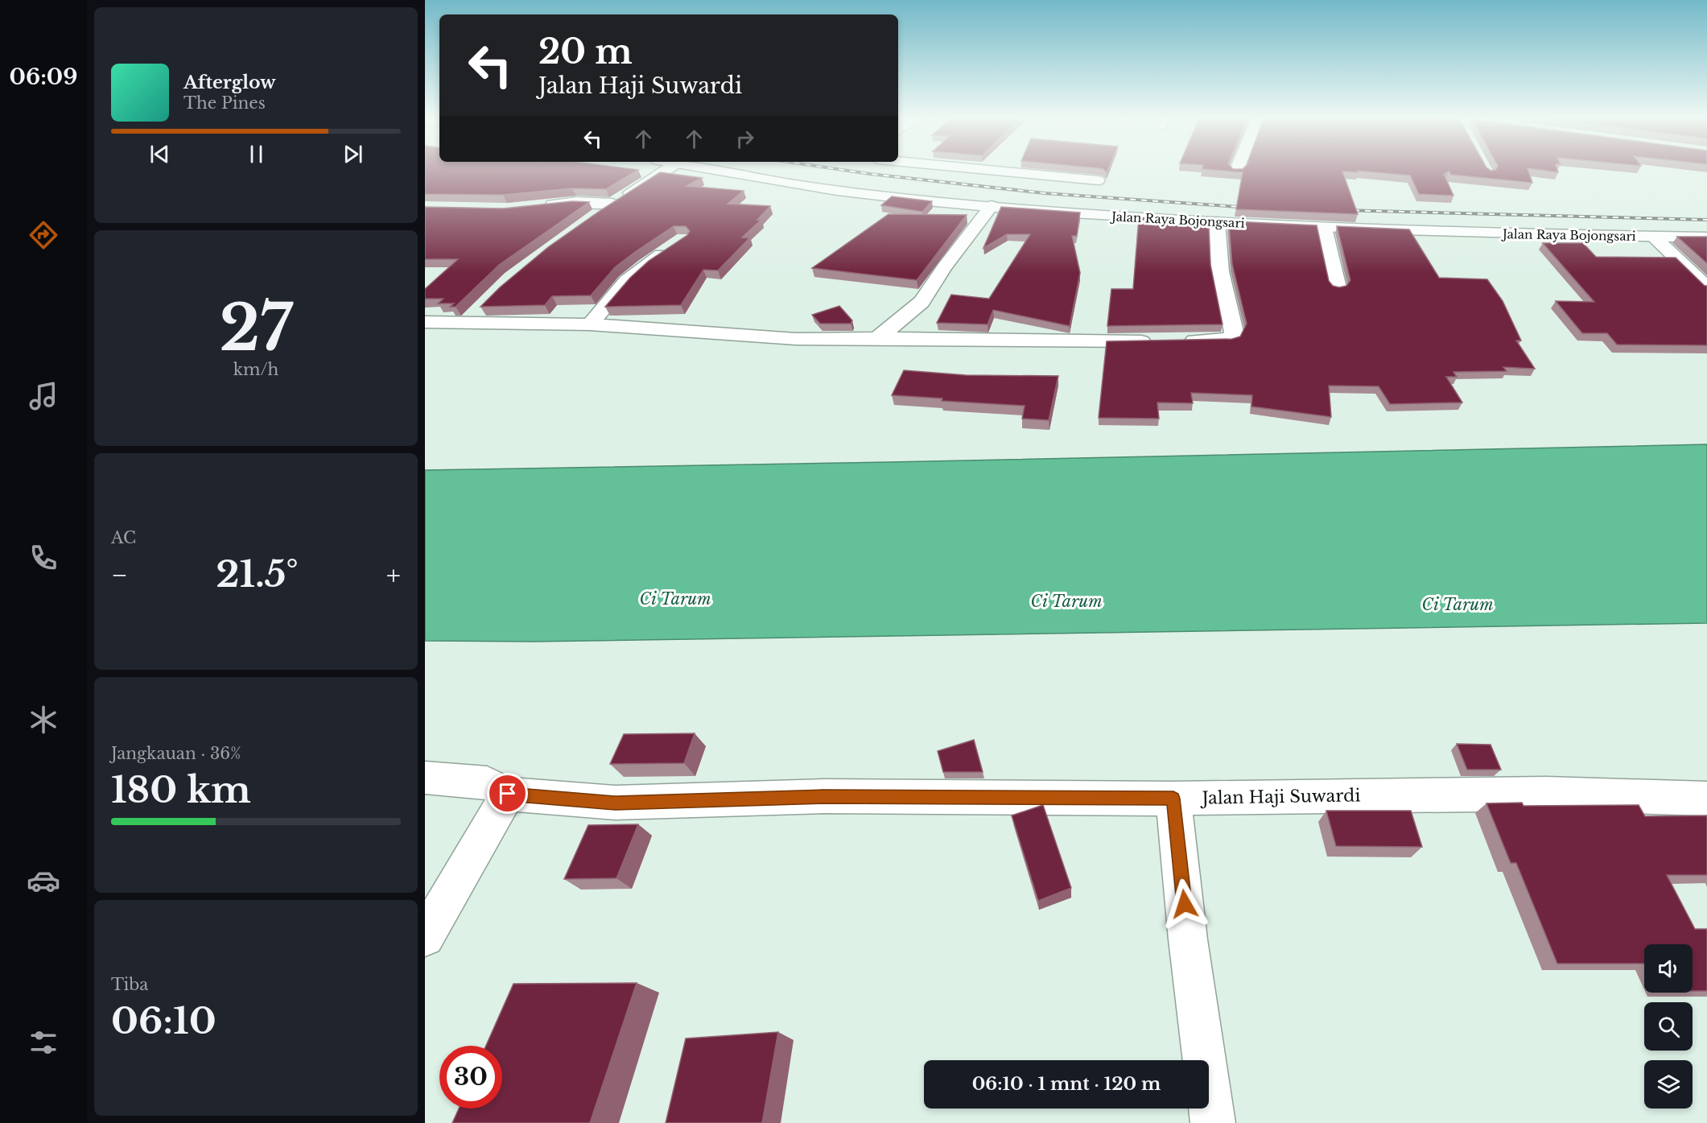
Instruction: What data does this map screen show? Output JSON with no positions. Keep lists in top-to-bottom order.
{
  "streets": {
    "street": ["Jalan Raya Bojongsari", "Jalan Haji Suwardi"]
  },
  "water": ["Ci Tarum"],
  "page": {
    "tabs": "06:09",
    "turn": ["20 m", "Jalan Haji Suwardi"],
    "song": ["Afterglow", "The Pines"],
    "tile": [
      ["27", "km/h"],
      "AC",
      ["Jangkauan · 36%", "180 km"],
      ["Tiba", "06:10"]
    ],
    "heat": ["−", "21.5°", "+"],
    "limit": "30",
    "trip": "06:10 · 1 mnt · 120 m"
  }
}
